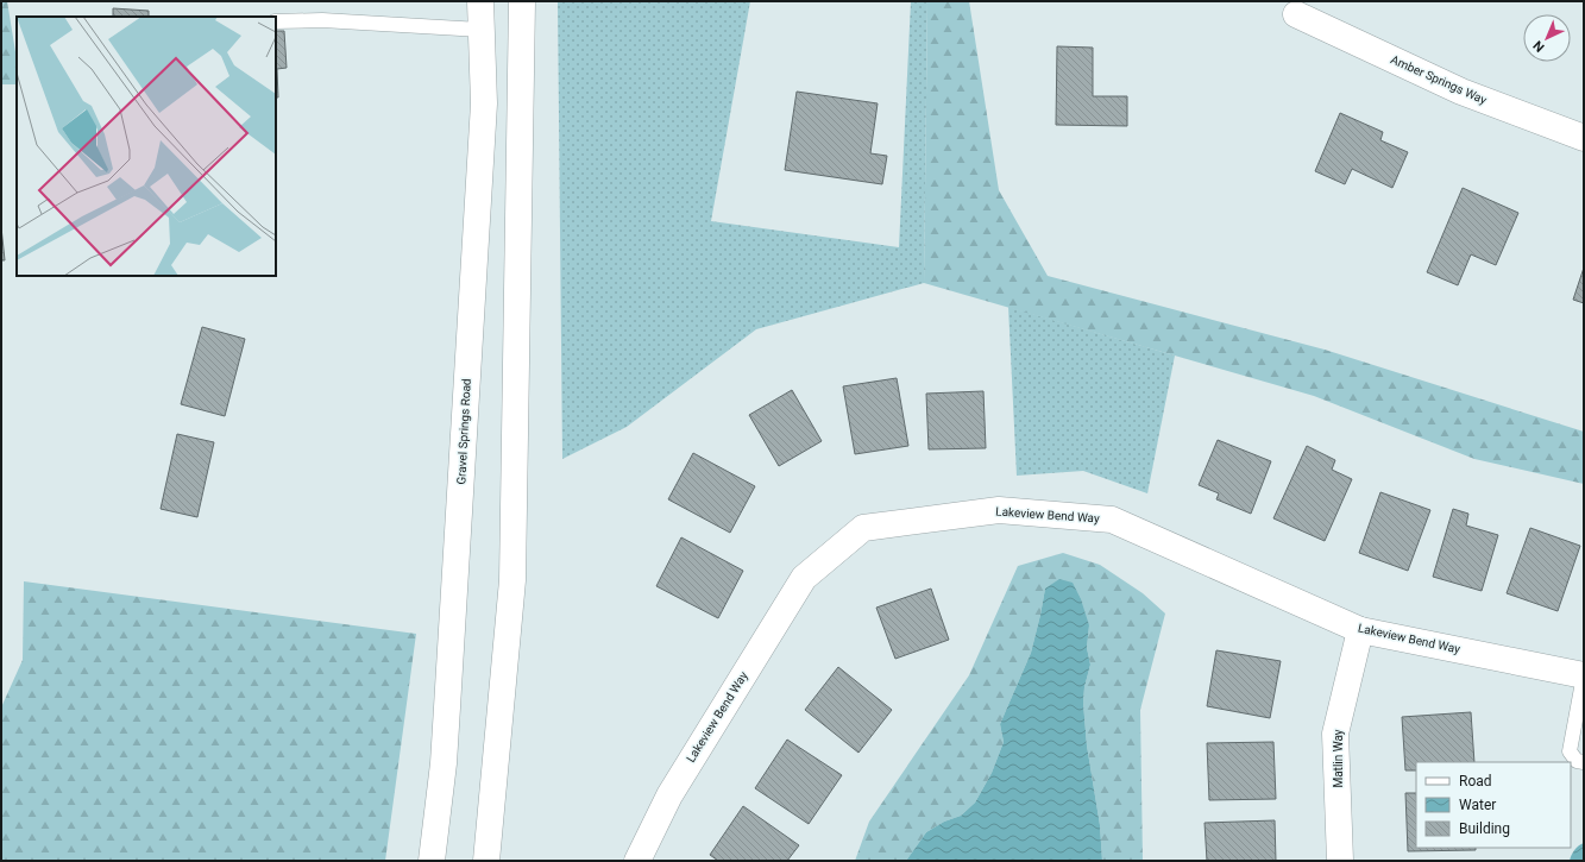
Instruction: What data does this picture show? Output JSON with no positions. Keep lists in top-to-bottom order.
{
  "streets": {
    "main road": [
      "Amber Springs Way",
      "Gravel Springs Road",
      "Lakeview Bend Way",
      "Matlin Way"
    ]
  },
  "crossings": [
    ["Lakeview Bend Way", "Matlin Way"]
  ],
  "legend": ["Road", "Water", "Building"],
  "north": "bottom left"
}
